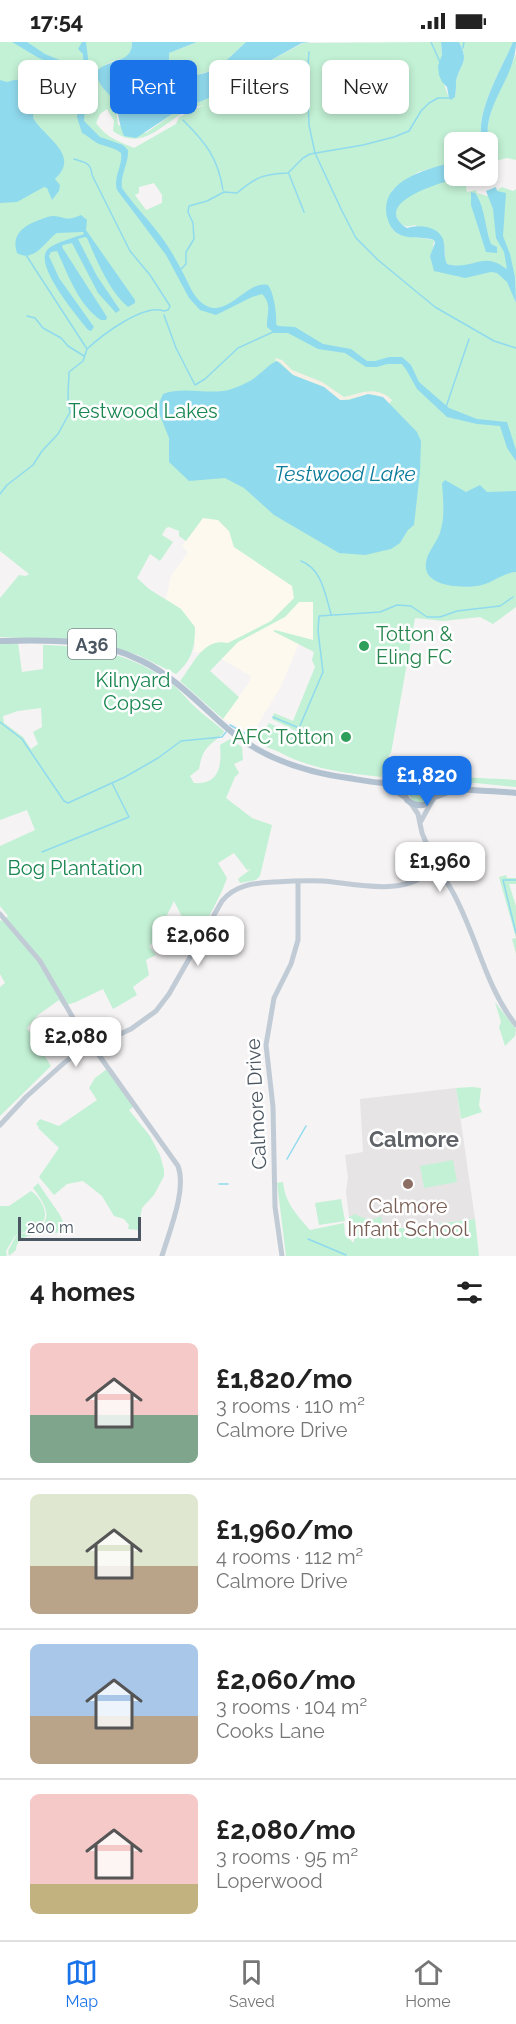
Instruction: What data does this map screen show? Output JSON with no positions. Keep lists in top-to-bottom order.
{
  "streets": {
    "main road": ["A36"],
    "street": ["Calmore Drive"]
  },
  "districts": ["Calmore"],
  "water": ["Testwood Lake"],
  "parks": ["Testwood Lakes", "Kilnyard Copse", "Bog Plantation"],
  "places": ["Totton & Eling FC", "AFC Totton", "Calmore Infant School"],
  "scale_bar": "200 m",
  "page": {
    "status": "17:54",
    "chip": [
      "Buy",
      "Rent",
      "Filters",
      "New"
    ],
    "price": [
      "£1,820",
      "£1,960",
      "£2,060",
      "£2,080"
    ],
    "scale": "200 m",
    "heading": "4 homes",
    "list": [
      {
        "name": "£1,820/mo",
        "note": "3 rooms · 110 m² · Calmore Drive"
      },
      {
        "name": "£1,960/mo",
        "note": "4 rooms · 112 m² · Calmore Drive"
      },
      {
        "name": "£2,060/mo",
        "note": "3 rooms · 104 m² · Cooks Lane"
      },
      {
        "name": "£2,080/mo",
        "note": "3 rooms · 95 m² · Loperwood"
      }
    ],
    "tabs": ["Map", "Saved", "Home"]
  }
}
